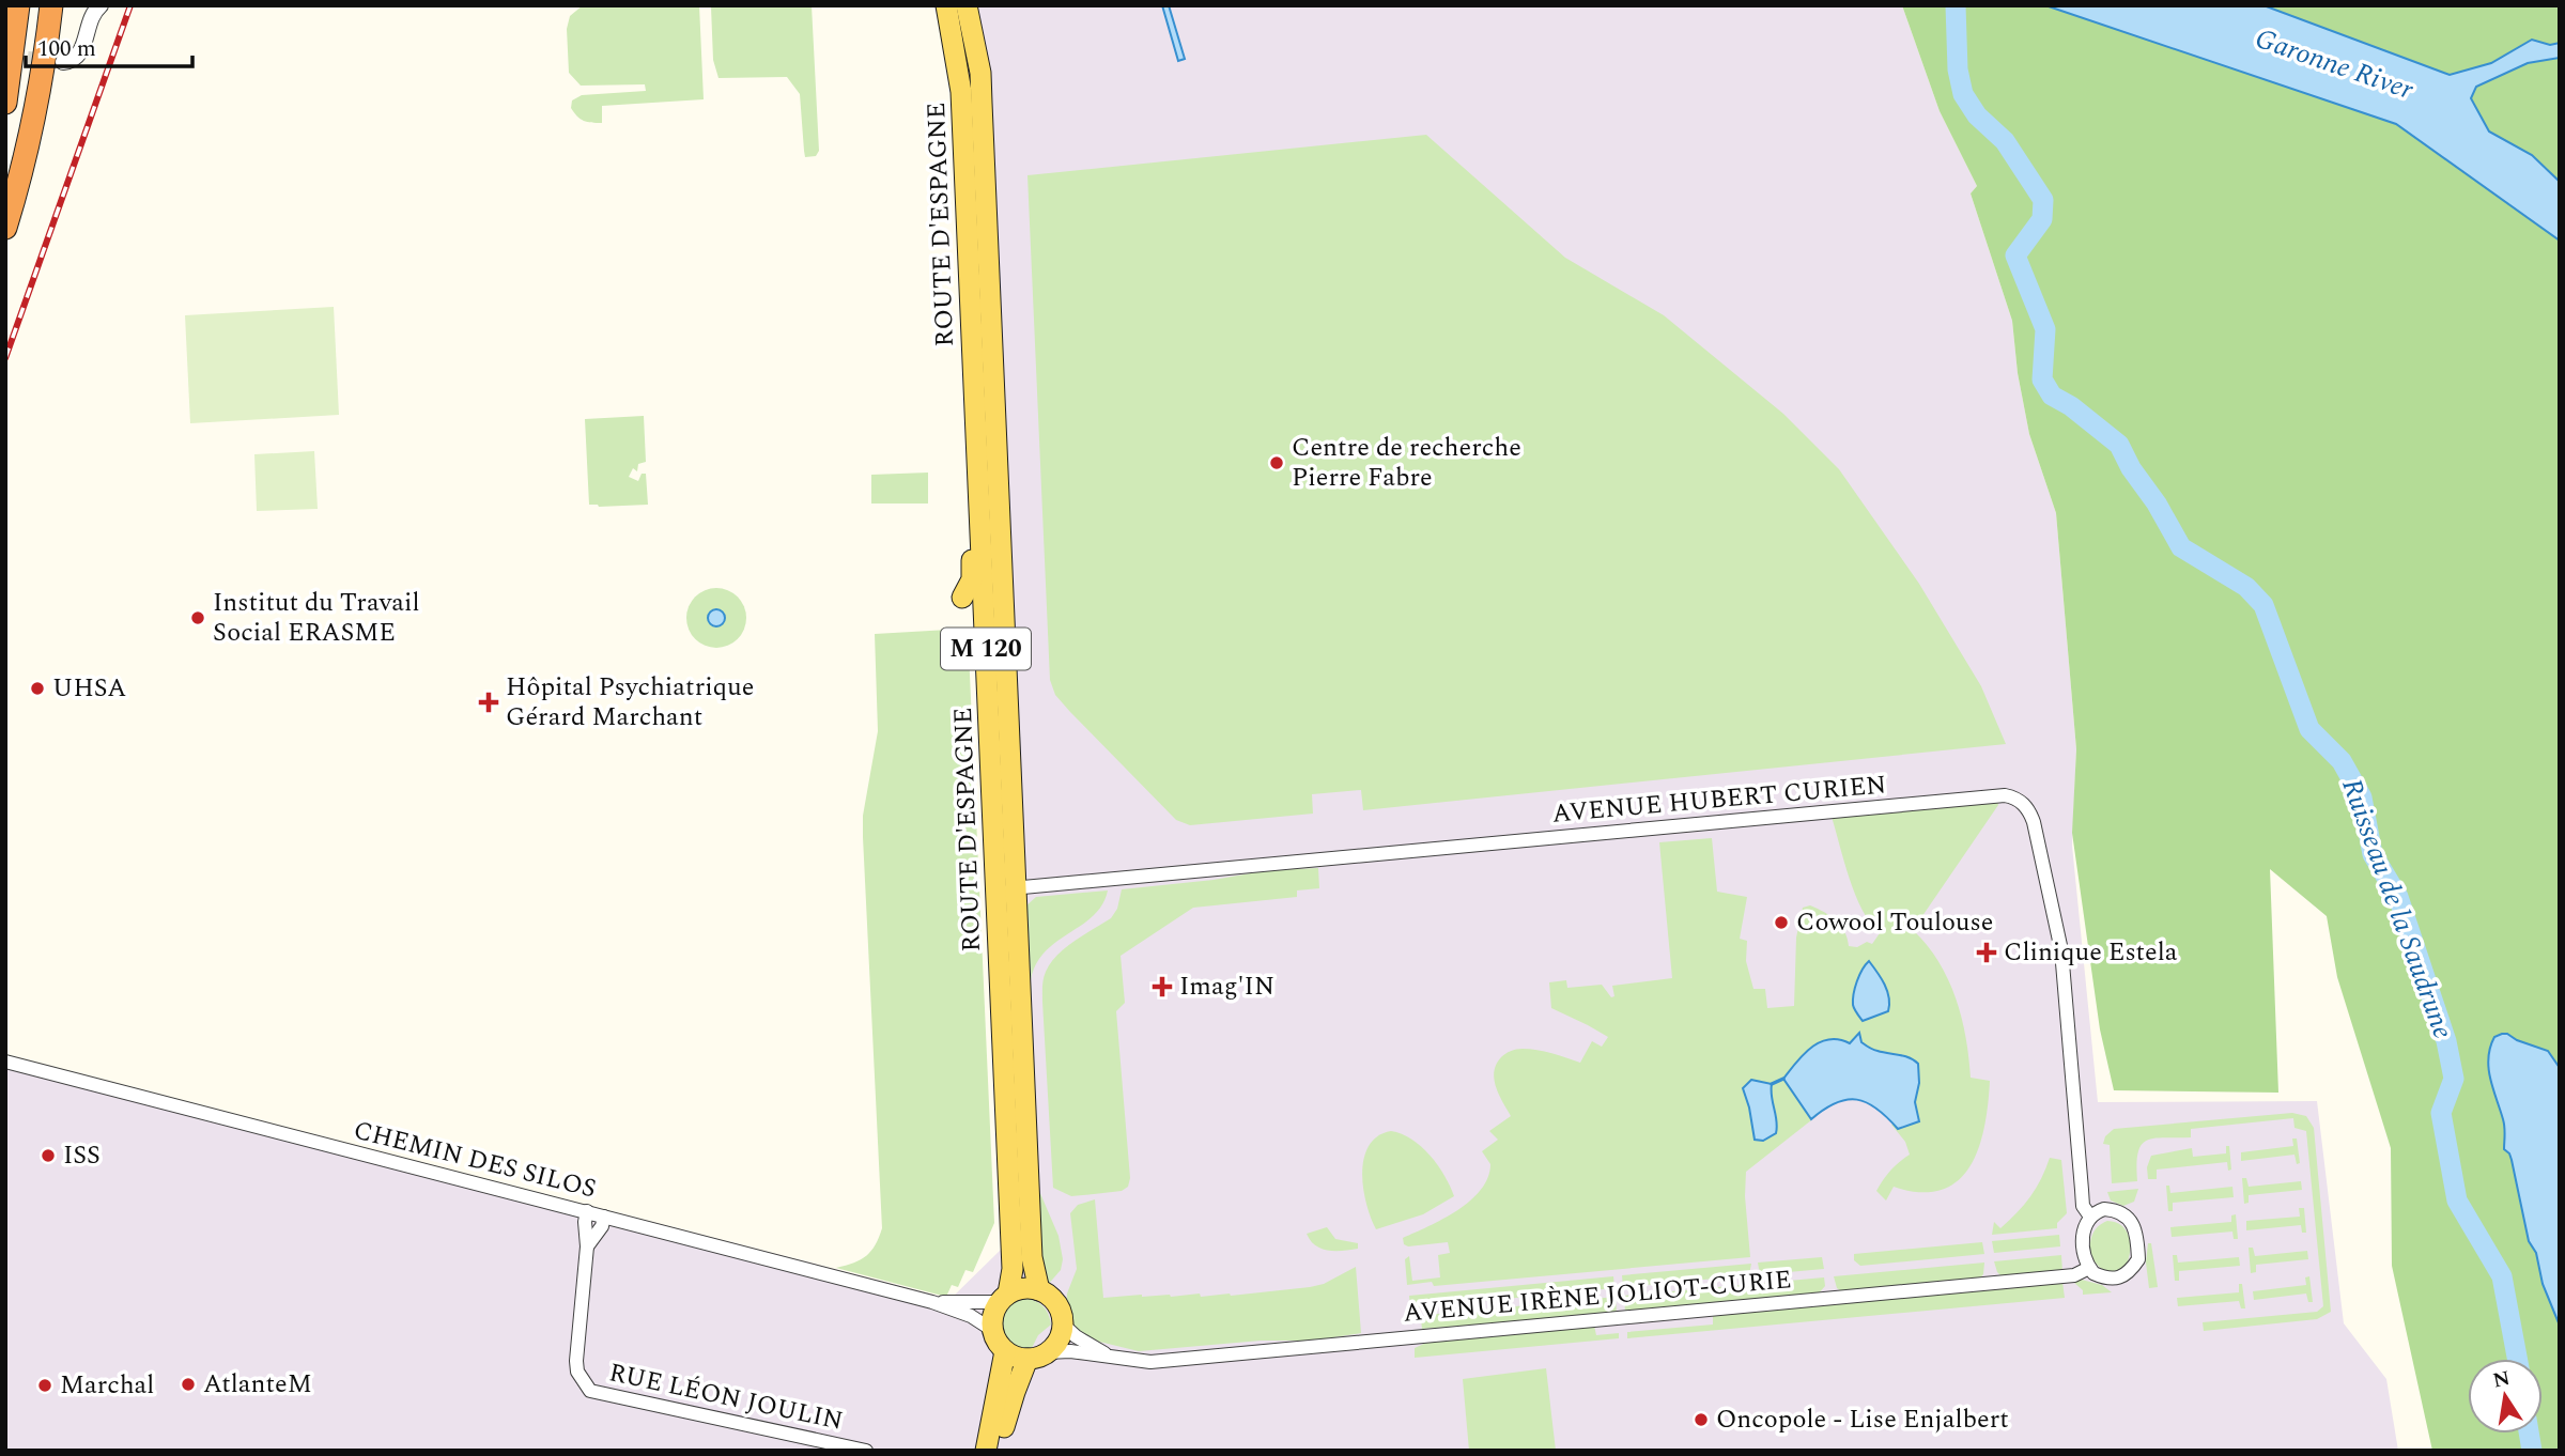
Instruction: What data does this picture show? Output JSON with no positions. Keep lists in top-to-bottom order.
{
  "streets": {
    "main road": ["ROUTE D'ESPAGNE", "M 120"],
    "street": [
      "AVENUE HUBERT CURIEN",
      "CHEMIN DES SILOS",
      "AVENUE IRÈNE JOLIOT-CURIE",
      "RUE LÉON JOULIN"
    ]
  },
  "crossings": [
    ["ROUTE D'ESPAGNE", "AVENUE HUBERT CURIEN"],
    ["ROUTE D'ESPAGNE", "CHEMIN DES SILOS"],
    ["ROUTE D'ESPAGNE", "AVENUE IRÈNE JOLIOT-CURIE"],
    ["AVENUE HUBERT CURIEN", "AVENUE IRÈNE JOLIOT-CURIE"],
    ["CHEMIN DES SILOS", "AVENUE IRÈNE JOLIOT-CURIE"],
    ["CHEMIN DES SILOS", "RUE LÉON JOULIN"]
  ],
  "water": ["Garonne River", "Ruisseau de la Saudrune"],
  "places": {
    "other": [
      "Centre de recherche Pierre Fabre",
      "Institut du Travail Social ERASME",
      "UHSA",
      "Cowool Toulouse",
      "ISS",
      "AtlanteM",
      "Marchal",
      "Oncopole - Lise Enjalbert"
    ],
    "health": ["Hôpital Psychiatrique Gérard Marchant", "Clinique Estela", "Imag'IN"]
  },
  "scale_bar": "100 m",
  "north": "top"
}
